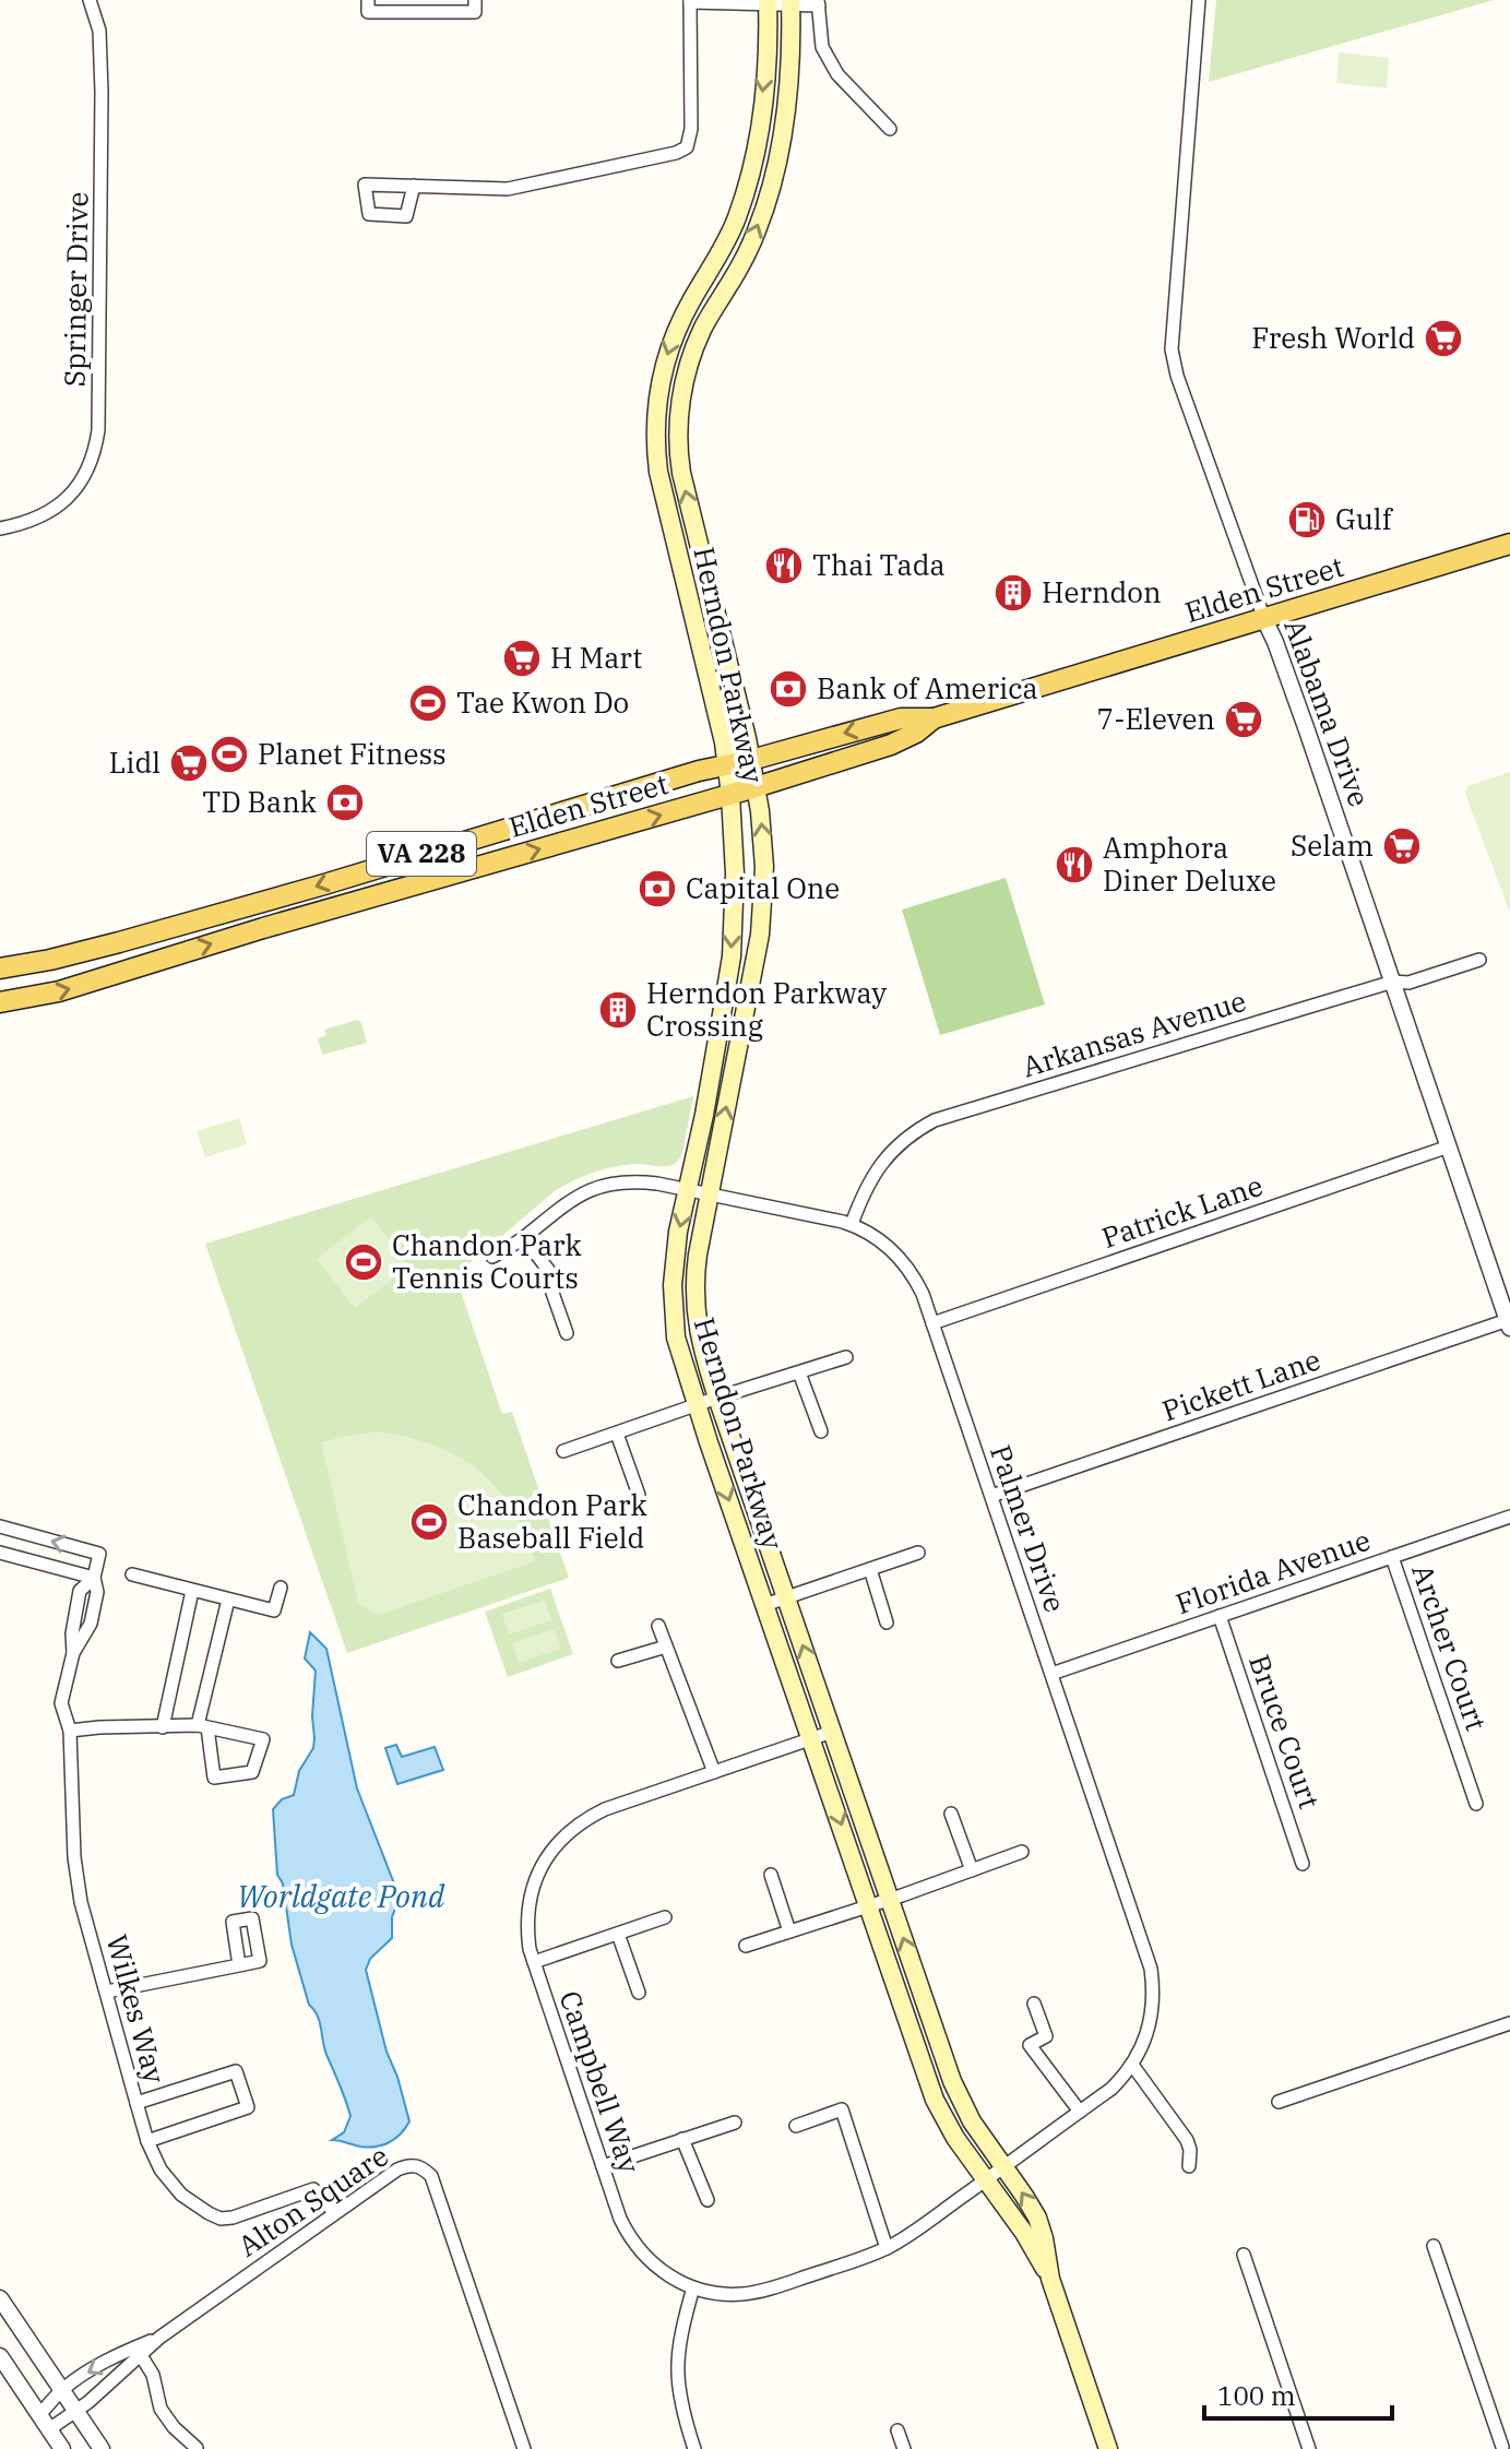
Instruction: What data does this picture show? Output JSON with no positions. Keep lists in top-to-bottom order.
{
  "streets": {
    "main road": ["Elden Street", "Herndon Parkway", "VA 228"],
    "street": [
      "Springer Drive",
      "Alabama Drive",
      "Arkansas Avenue",
      "Patrick Lane",
      "Pickett Lane",
      "Palmer Drive",
      "Florida Avenue",
      "Archer Court",
      "Bruce Court",
      "Wilkes Way",
      "Campbell Way",
      "Alton Square"
    ]
  },
  "crossings": [
    ["Elden Street", "Herndon Parkway"],
    ["Elden Street", "Alabama Drive"],
    ["Herndon Parkway", "Palmer Drive"],
    ["Herndon Parkway", "Campbell Way"],
    ["Alabama Drive", "Arkansas Avenue"],
    ["Alabama Drive", "Patrick Lane"],
    ["Alabama Drive", "Pickett Lane"],
    ["Arkansas Avenue", "Palmer Drive"],
    ["Patrick Lane", "Palmer Drive"],
    ["Pickett Lane", "Palmer Drive"],
    ["Palmer Drive", "Florida Avenue"],
    ["Palmer Drive", "Campbell Way"],
    ["Florida Avenue", "Archer Court"],
    ["Florida Avenue", "Bruce Court"],
    ["Wilkes Way", "Alton Square"]
  ],
  "water": ["Worldgate Pond"],
  "places": {
    "supermarket": [
      "Fresh World",
      "H Mart",
      "7-Eleven",
      "Lidl",
      "Selam"
    ],
    "fuel station": ["Gulf"],
    "restaurant": ["Thai Tada", "Amphora Diner Deluxe"],
    "building": ["Herndon", "Herndon Parkway Crossing"],
    "bank": ["Bank of America", "TD Bank", "Capital One"],
    "sports": [
      "Tae Kwon Do",
      "Planet Fitness",
      "Chandon Park Tennis Courts",
      "Chandon Park Baseball Field"
    ]
  },
  "scale_bar": "100 m"
}
